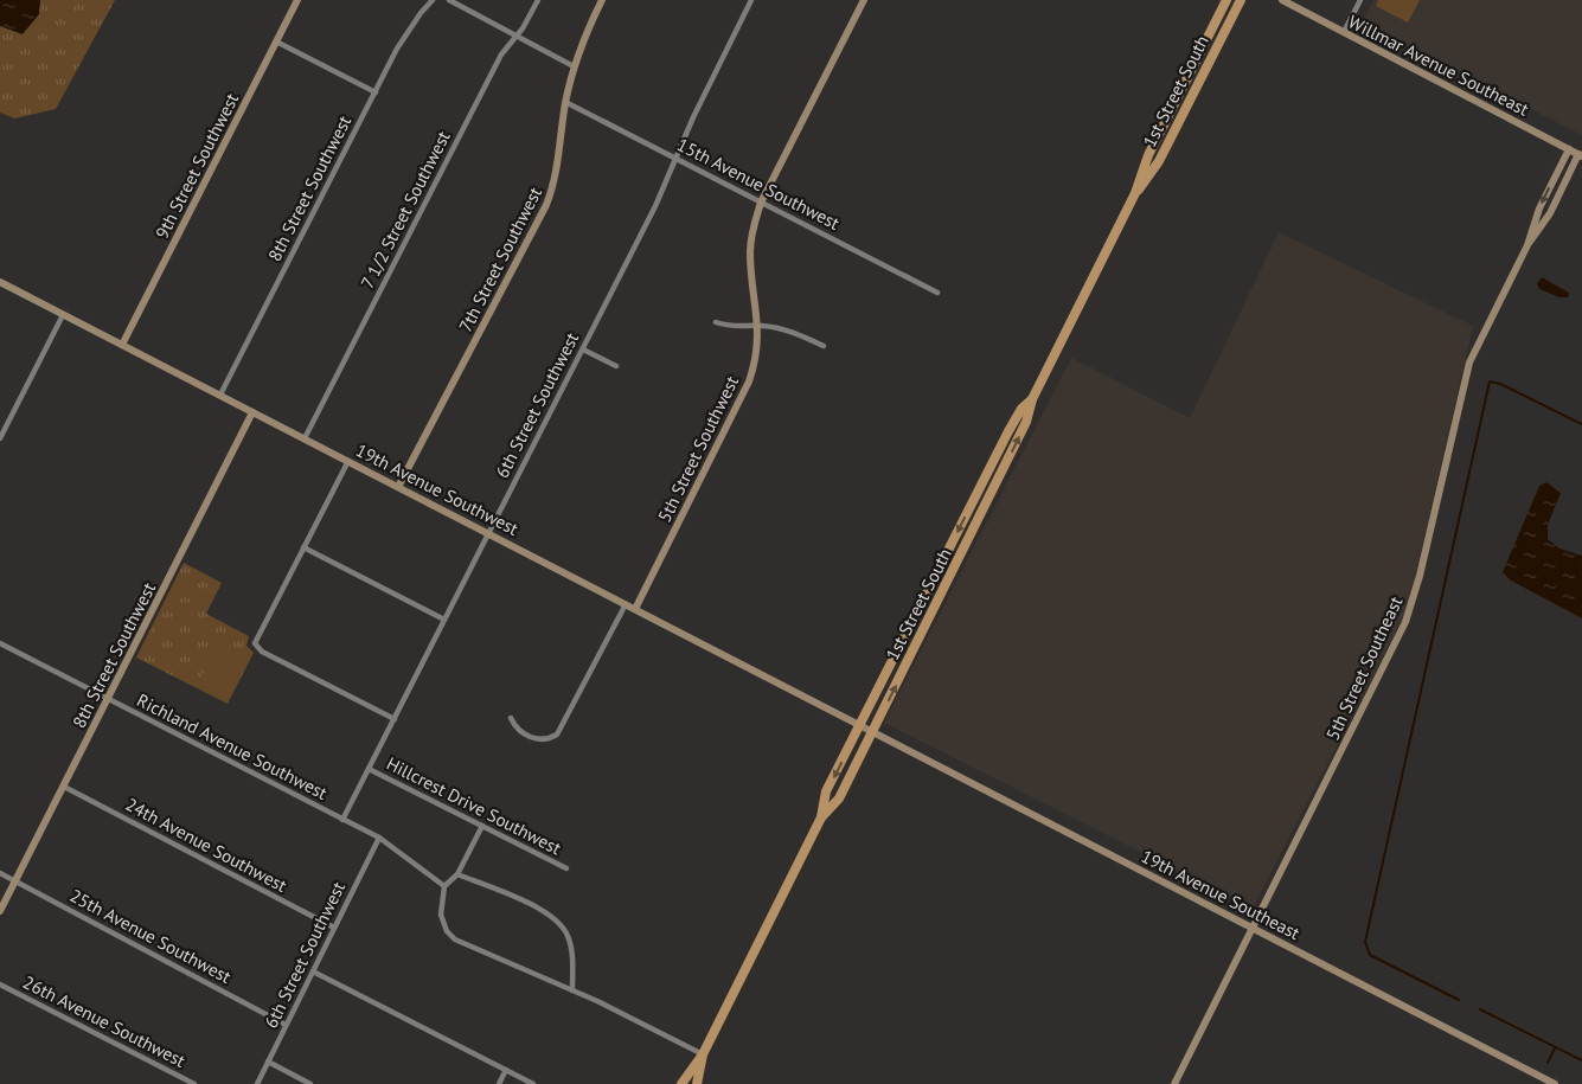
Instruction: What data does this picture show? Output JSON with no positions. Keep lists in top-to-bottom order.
{
  "streets": {
    "main road": ["1st Street South"],
    "street": [
      "Willmar Avenue Southeast",
      "9th Street Southwest",
      "15th Avenue Southwest",
      "8th Street Southwest",
      "7 1/2 Street Southwest",
      "7th Street Southwest",
      "6th Street Southwest",
      "5th Street Southwest",
      "19th Avenue Southwest",
      "5th Street Southeast",
      "Richland Avenue Southwest",
      "Hillcrest Drive Southwest",
      "24th Avenue Southwest",
      "19th Avenue Southeast",
      "25th Avenue Southwest",
      "26th Avenue Southwest"
    ]
  },
  "crossings": [
    ["Willmar Avenue Southeast", "5th Street Southeast"],
    ["1st Street South", "19th Avenue Southwest"],
    ["1st Street South", "19th Avenue Southeast"],
    ["9th Street Southwest", "19th Avenue Southwest"],
    ["15th Avenue Southwest", "7th Street Southwest"],
    ["15th Avenue Southwest", "6th Street Southwest"],
    ["15th Avenue Southwest", "5th Street Southwest"],
    ["8th Street Southwest", "19th Avenue Southwest"],
    ["8th Street Southwest", "Richland Avenue Southwest"],
    ["8th Street Southwest", "24th Avenue Southwest"],
    ["8th Street Southwest", "25th Avenue Southwest"],
    ["7 1/2 Street Southwest", "19th Avenue Southwest"],
    ["7th Street Southwest", "19th Avenue Southwest"],
    ["6th Street Southwest", "19th Avenue Southwest"],
    ["6th Street Southwest", "Richland Avenue Southwest"],
    ["6th Street Southwest", "Hillcrest Drive Southwest"],
    ["6th Street Southwest", "24th Avenue Southwest"],
    ["6th Street Southwest", "25th Avenue Southwest"],
    ["5th Street Southwest", "19th Avenue Southwest"],
    ["19th Avenue Southwest", "19th Avenue Southeast"],
    ["5th Street Southeast", "19th Avenue Southeast"]
  ]
}
